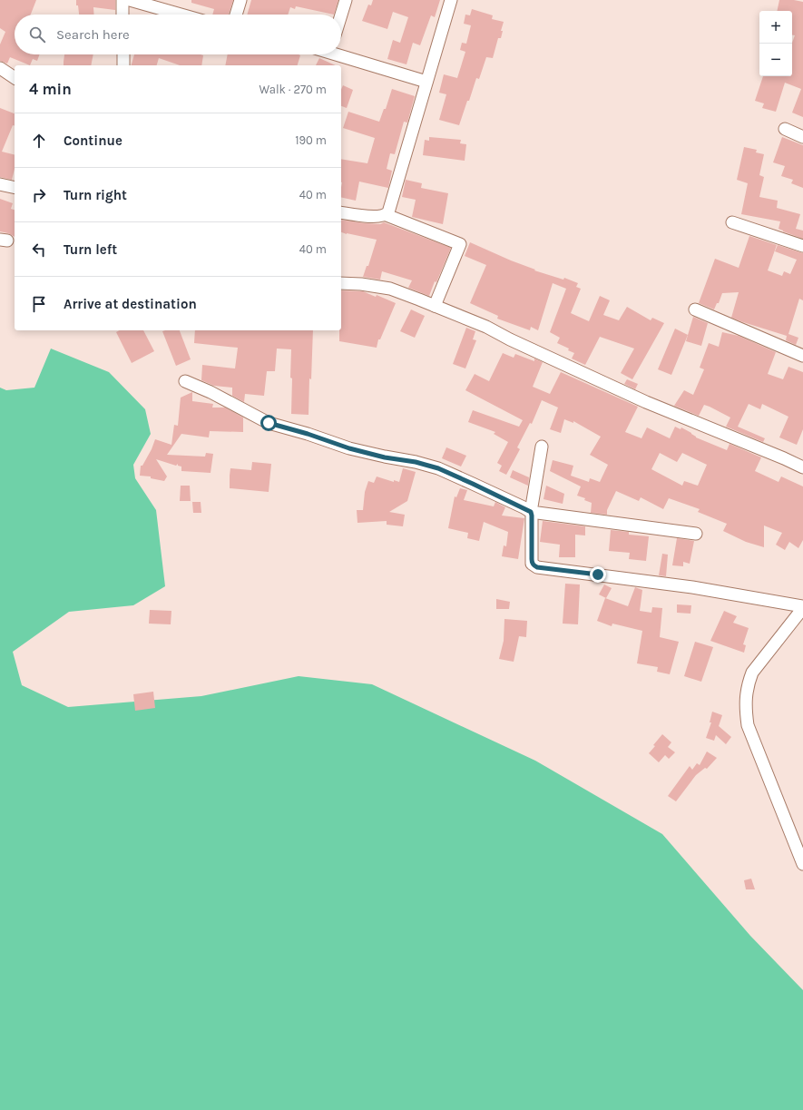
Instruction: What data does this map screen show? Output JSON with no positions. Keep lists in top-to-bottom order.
{
  "page": {
    "map_buttons": ["+", "−"],
    "search": "Search here",
    "heading": ["4 min", "Walk · 270 m"],
    "list": [
      ["Continue", "190 m"],
      ["Turn right", "40 m"],
      ["Turn left", "40 m"],
      "Arrive at destination"
    ]
  }
}
